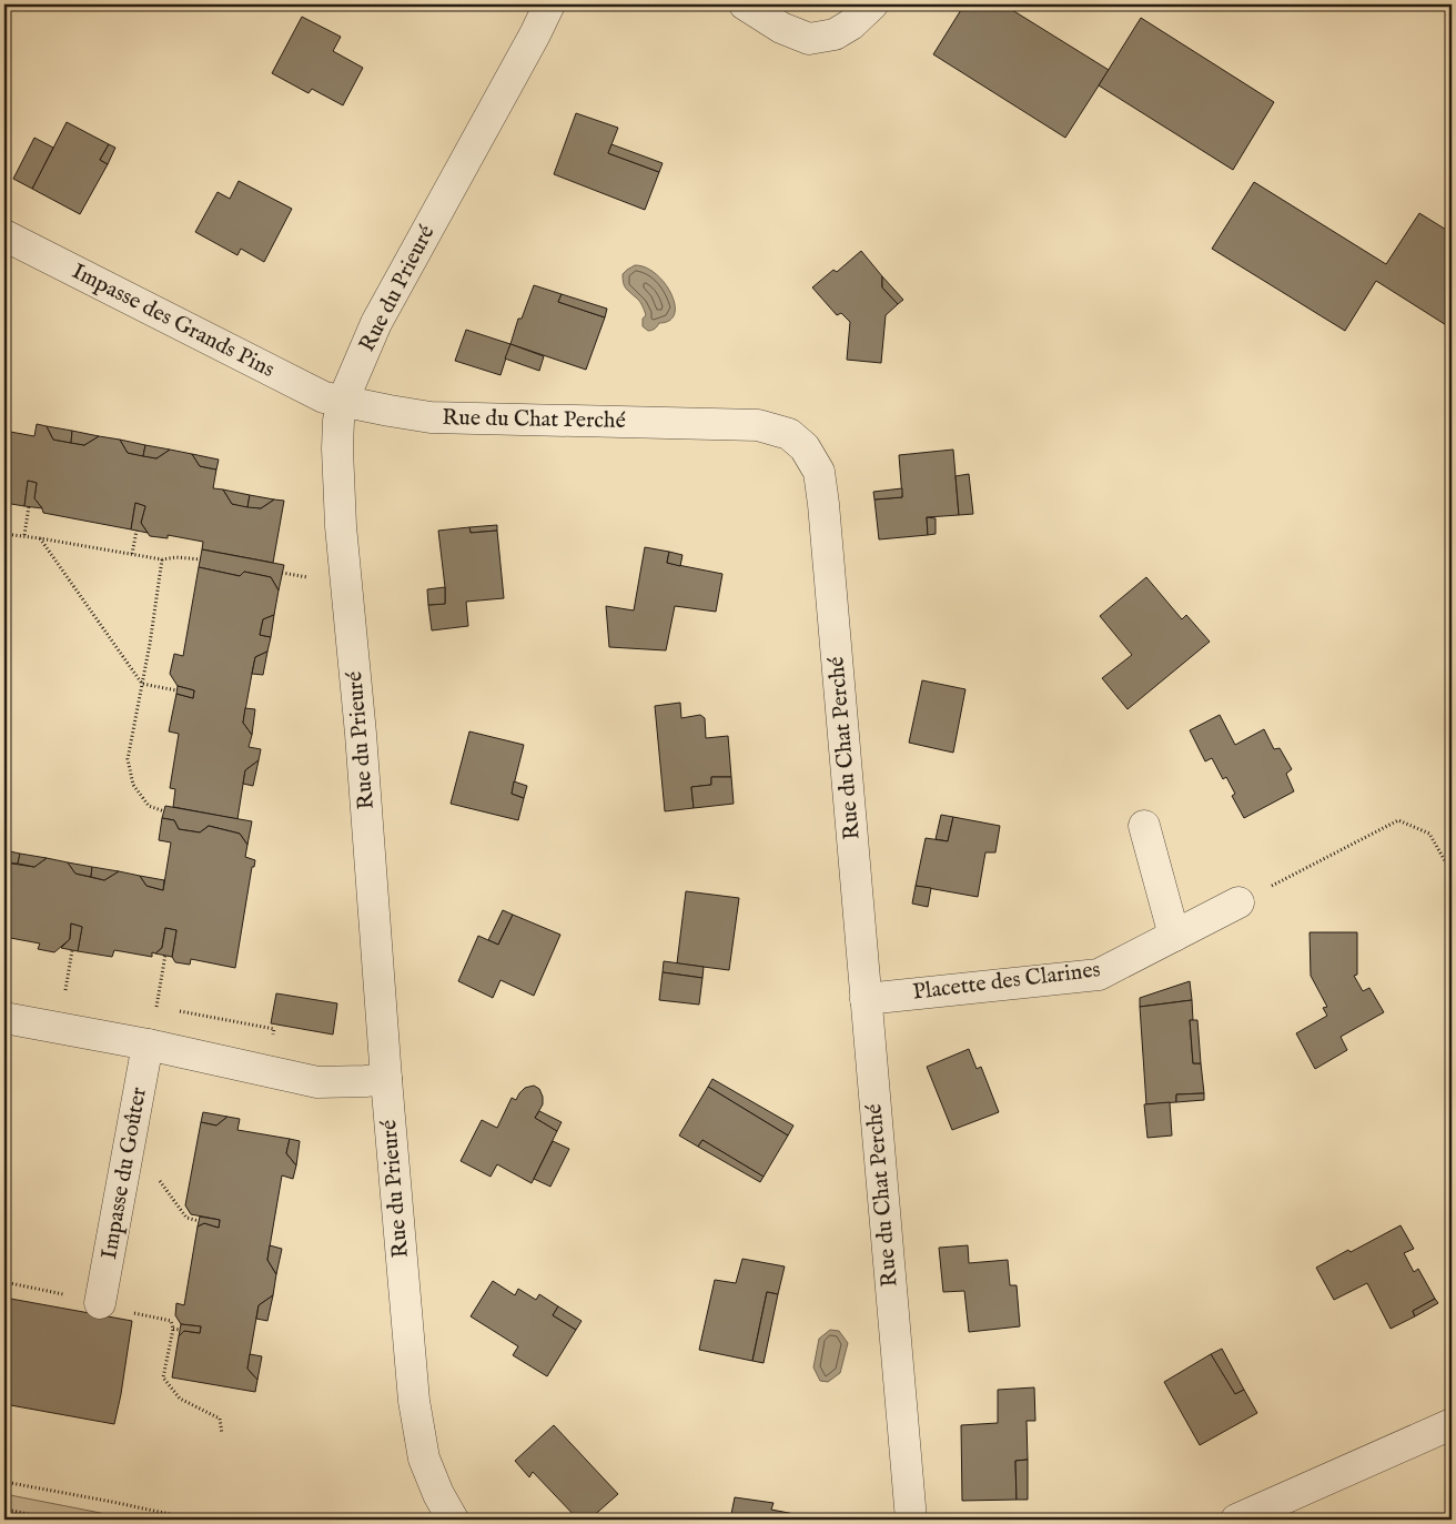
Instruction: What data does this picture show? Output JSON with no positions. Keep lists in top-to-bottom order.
{
  "streets": {
    "street": [
      "Rue du Prieuré",
      "Impasse des Grands Pins",
      "Rue du Chat Perché",
      "Placette des Clarines",
      "Impasse du Goûter"
    ]
  },
  "crossings": [
    ["Rue du Prieuré", "Impasse des Grands Pins"],
    ["Rue du Prieuré", "Rue du Chat Perché"],
    ["Impasse des Grands Pins", "Rue du Chat Perché"],
    ["Rue du Chat Perché", "Placette des Clarines"]
  ]
}
